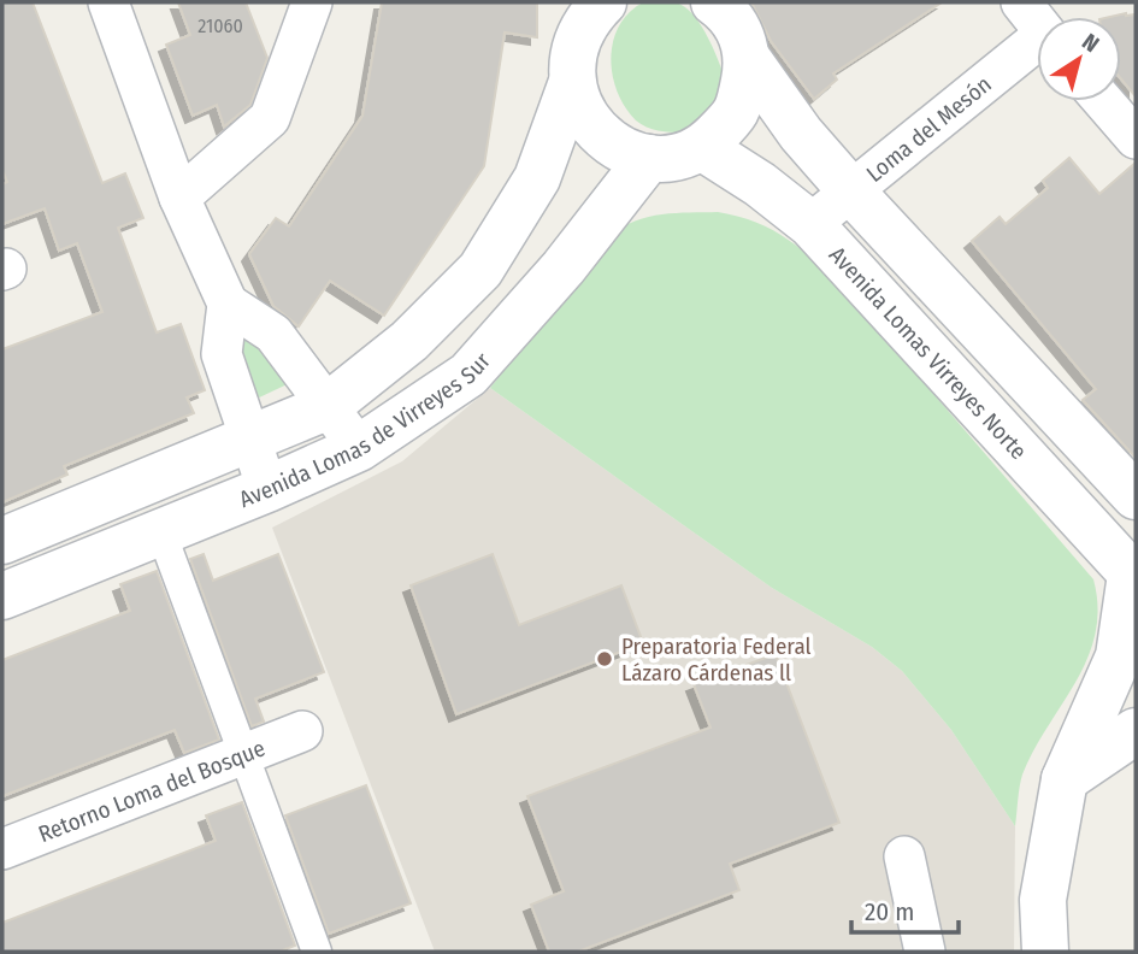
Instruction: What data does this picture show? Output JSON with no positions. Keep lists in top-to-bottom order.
{
  "streets": {
    "street": [
      "Loma del Mesón",
      "Avenida Lomas Virreyes Norte",
      "Avenida Lomas de Virreyes Sur",
      "Retorno Loma del Bosque"
    ]
  },
  "crossings": [
    ["Loma del Mesón", "Avenida Lomas Virreyes Norte"]
  ],
  "places": ["Preparatoria Federal Lázaro Cárdenas ll"],
  "house_numbers": ["21060"],
  "scale_bar": "20 m",
  "north": "top right"
}
